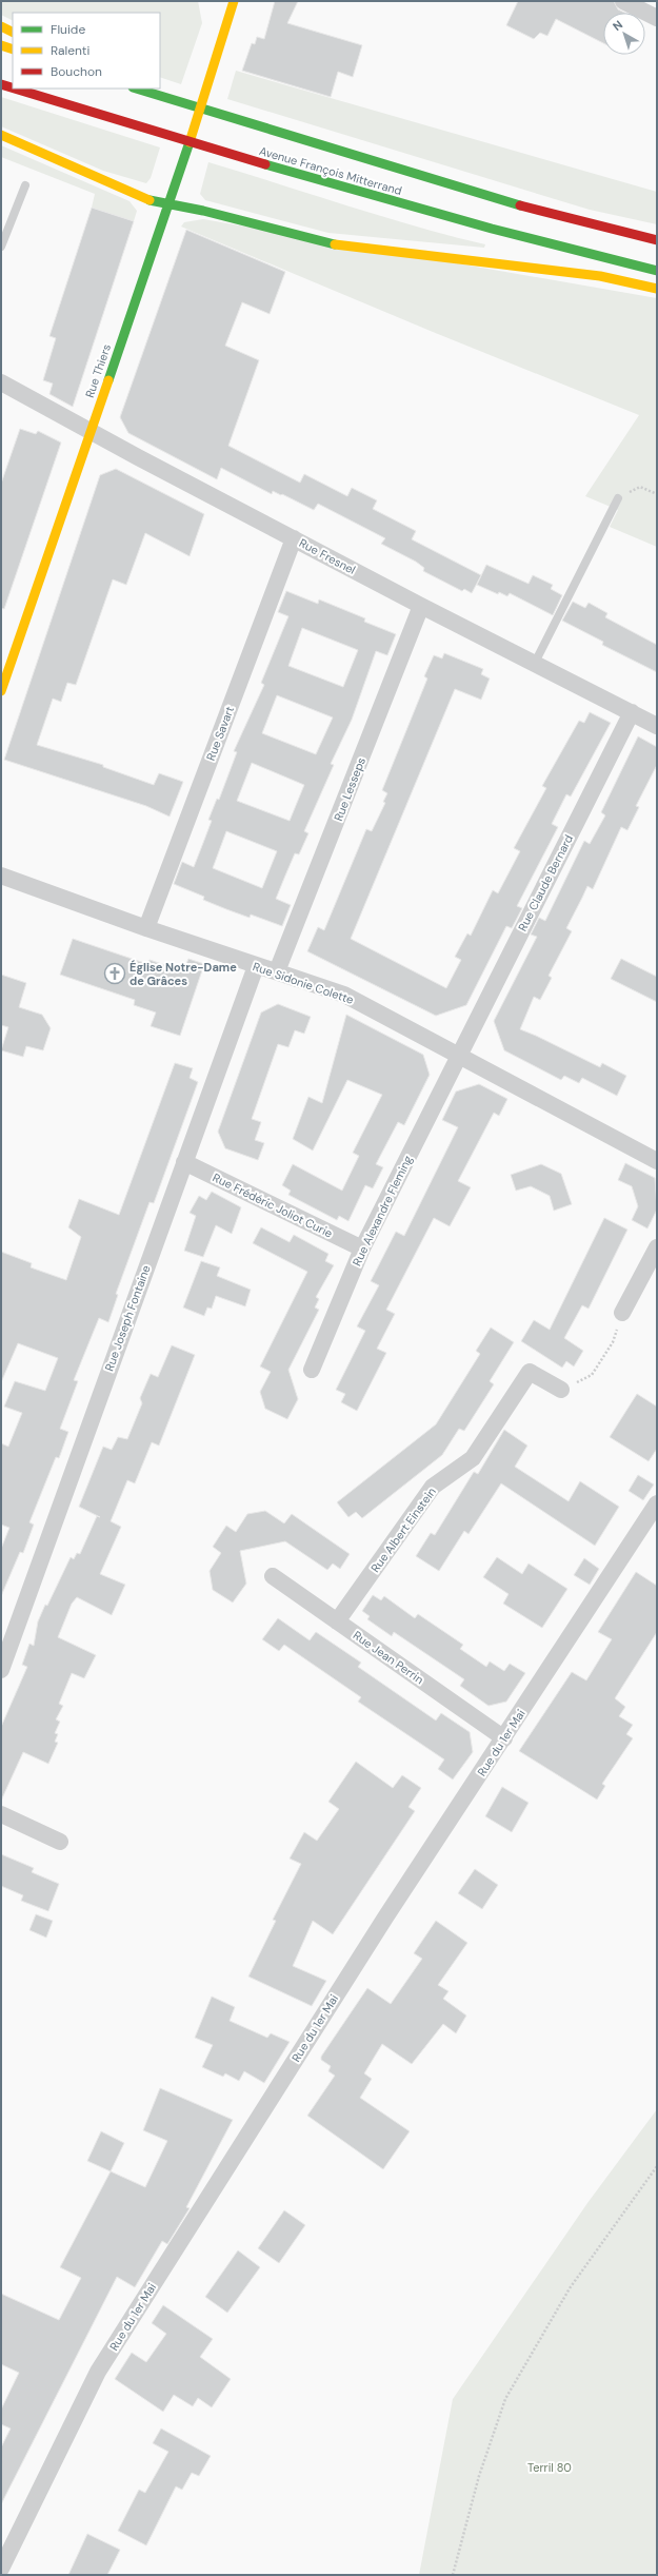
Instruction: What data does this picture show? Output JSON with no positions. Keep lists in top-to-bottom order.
{
  "streets": {
    "main road": ["Avenue François Mitterrand", "Rue Thiers"],
    "street": [
      "Rue Fresnel",
      "Rue Savart",
      "Rue Lesseps",
      "Rue Claude Bernard",
      "Rue Sidonie Colette",
      "Rue Frédéric Joliot Curie",
      "Rue Alexandre Fleming",
      "Rue Joseph Fontaine",
      "Rue Albert Einstein",
      "Rue Jean Perrin",
      "Rue du 1er Mai"
    ]
  },
  "crossings": [
    ["Rue Thiers", "Rue Fresnel"],
    ["Rue Fresnel", "Rue Savart"],
    ["Rue Fresnel", "Rue Lesseps"],
    ["Rue Fresnel", "Rue Claude Bernard"],
    ["Rue Savart", "Rue Sidonie Colette"],
    ["Rue Lesseps", "Rue Sidonie Colette"],
    ["Rue Claude Bernard", "Rue Sidonie Colette"],
    ["Rue Claude Bernard", "Rue Alexandre Fleming"],
    ["Rue Sidonie Colette", "Rue Alexandre Fleming"],
    ["Rue Sidonie Colette", "Rue Joseph Fontaine"],
    ["Rue Frédéric Joliot Curie", "Rue Alexandre Fleming"],
    ["Rue Frédéric Joliot Curie", "Rue Joseph Fontaine"],
    ["Rue Albert Einstein", "Rue Jean Perrin"],
    ["Rue Jean Perrin", "Rue du 1er Mai"]
  ],
  "parks": ["Terril 80"],
  "places": {
    "church": ["Église Notre-Dame de Grâces"]
  },
  "legend": ["Fluide", "Ralenti", "Bouchon"],
  "north": "top left"
}
